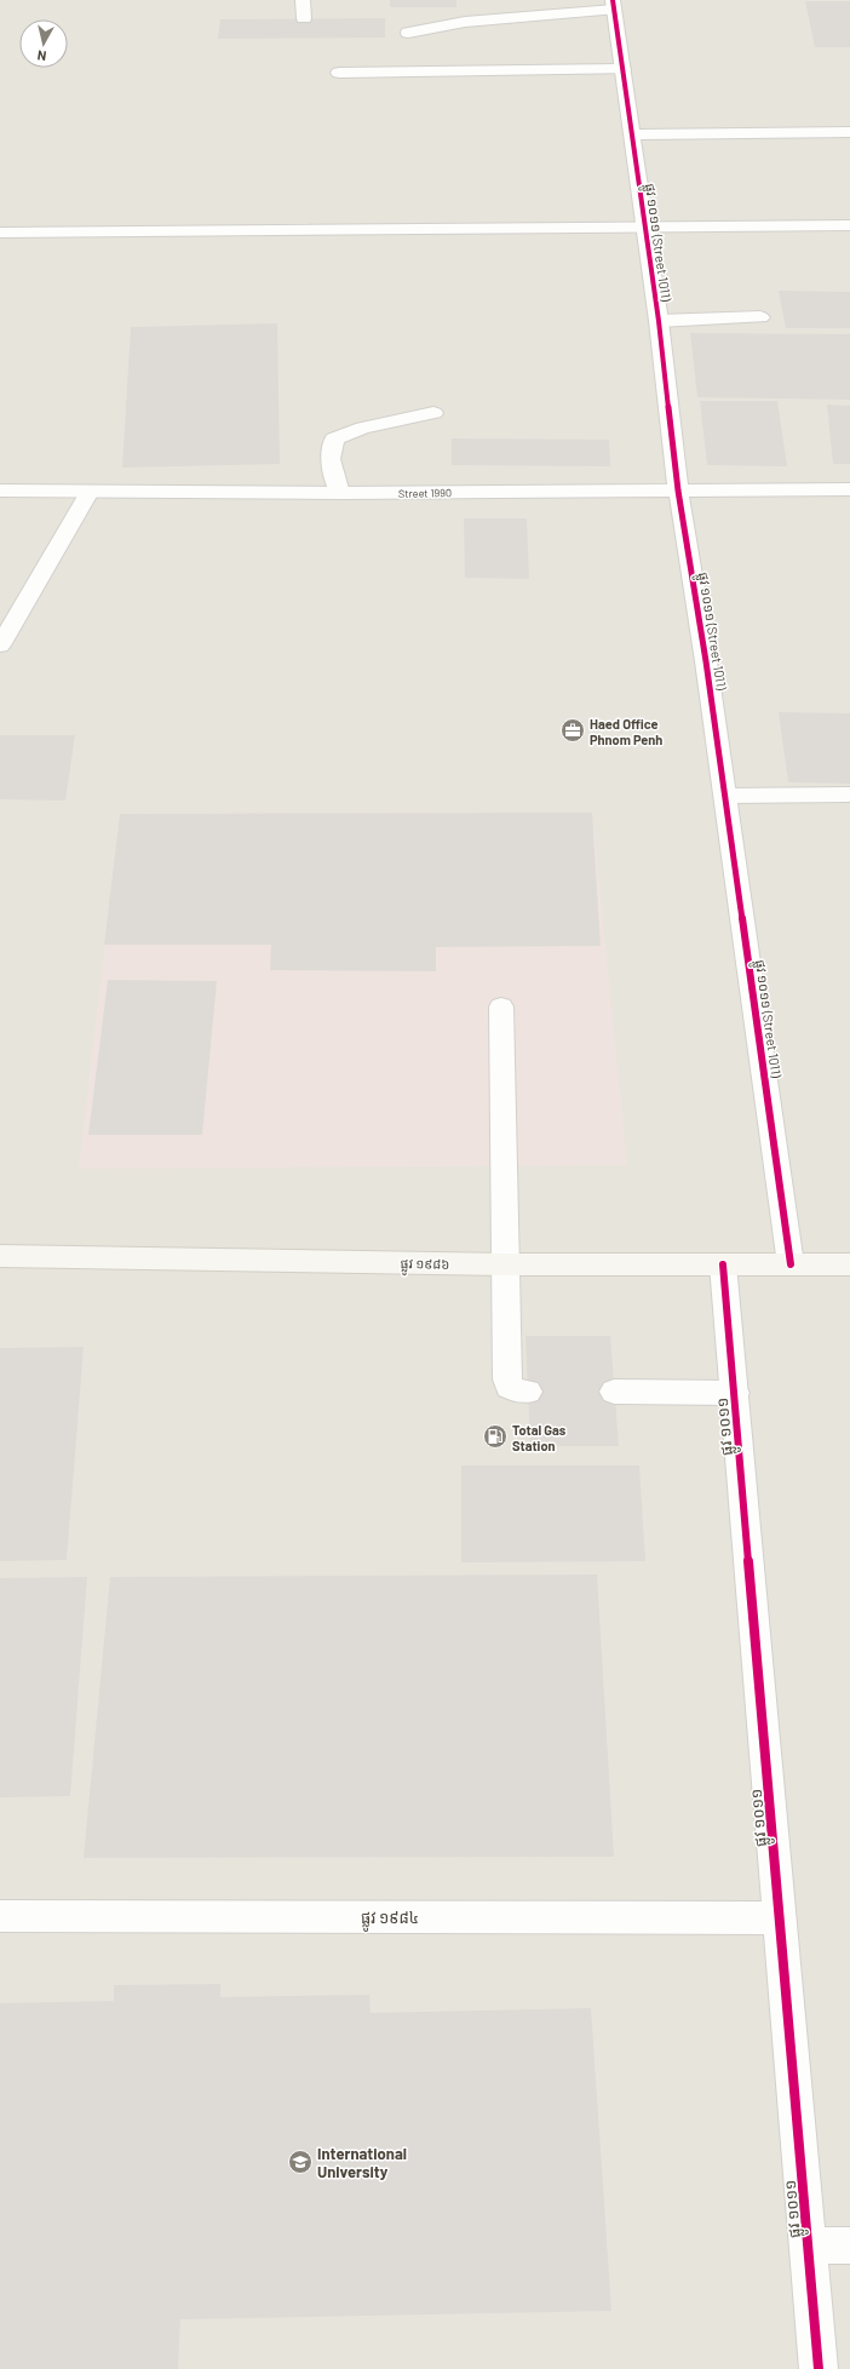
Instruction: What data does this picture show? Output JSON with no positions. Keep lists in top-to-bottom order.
{
  "streets": {
    "main road": ["ផ្លូវ ១៩៨៦"],
    "street": [
      "ផ្លូវ ១០១១ (Street 1011)",
      "Street 1990",
      "ផ្លូវ ១០១១",
      "ផ្លូវ ១៩៨៤"
    ]
  },
  "crossings": [
    ["ផ្លូវ ១០១១ (Street 1011)", "Street 1990"],
    ["ផ្លូវ ១០១១ (Street 1011)", "ផ្លូវ ១៩៨៦"],
    ["ផ្លូវ ១៩៨៦", "ផ្លូវ ១០១១"],
    ["ផ្លូវ ១០១១", "ផ្លូវ ១៩៨៤"]
  ],
  "places": {
    "office": ["Haed Office Phnom Penh"],
    "fuel station": ["Total Gas Station"],
    "school or university": ["International University"]
  },
  "north": "bottom"
}
